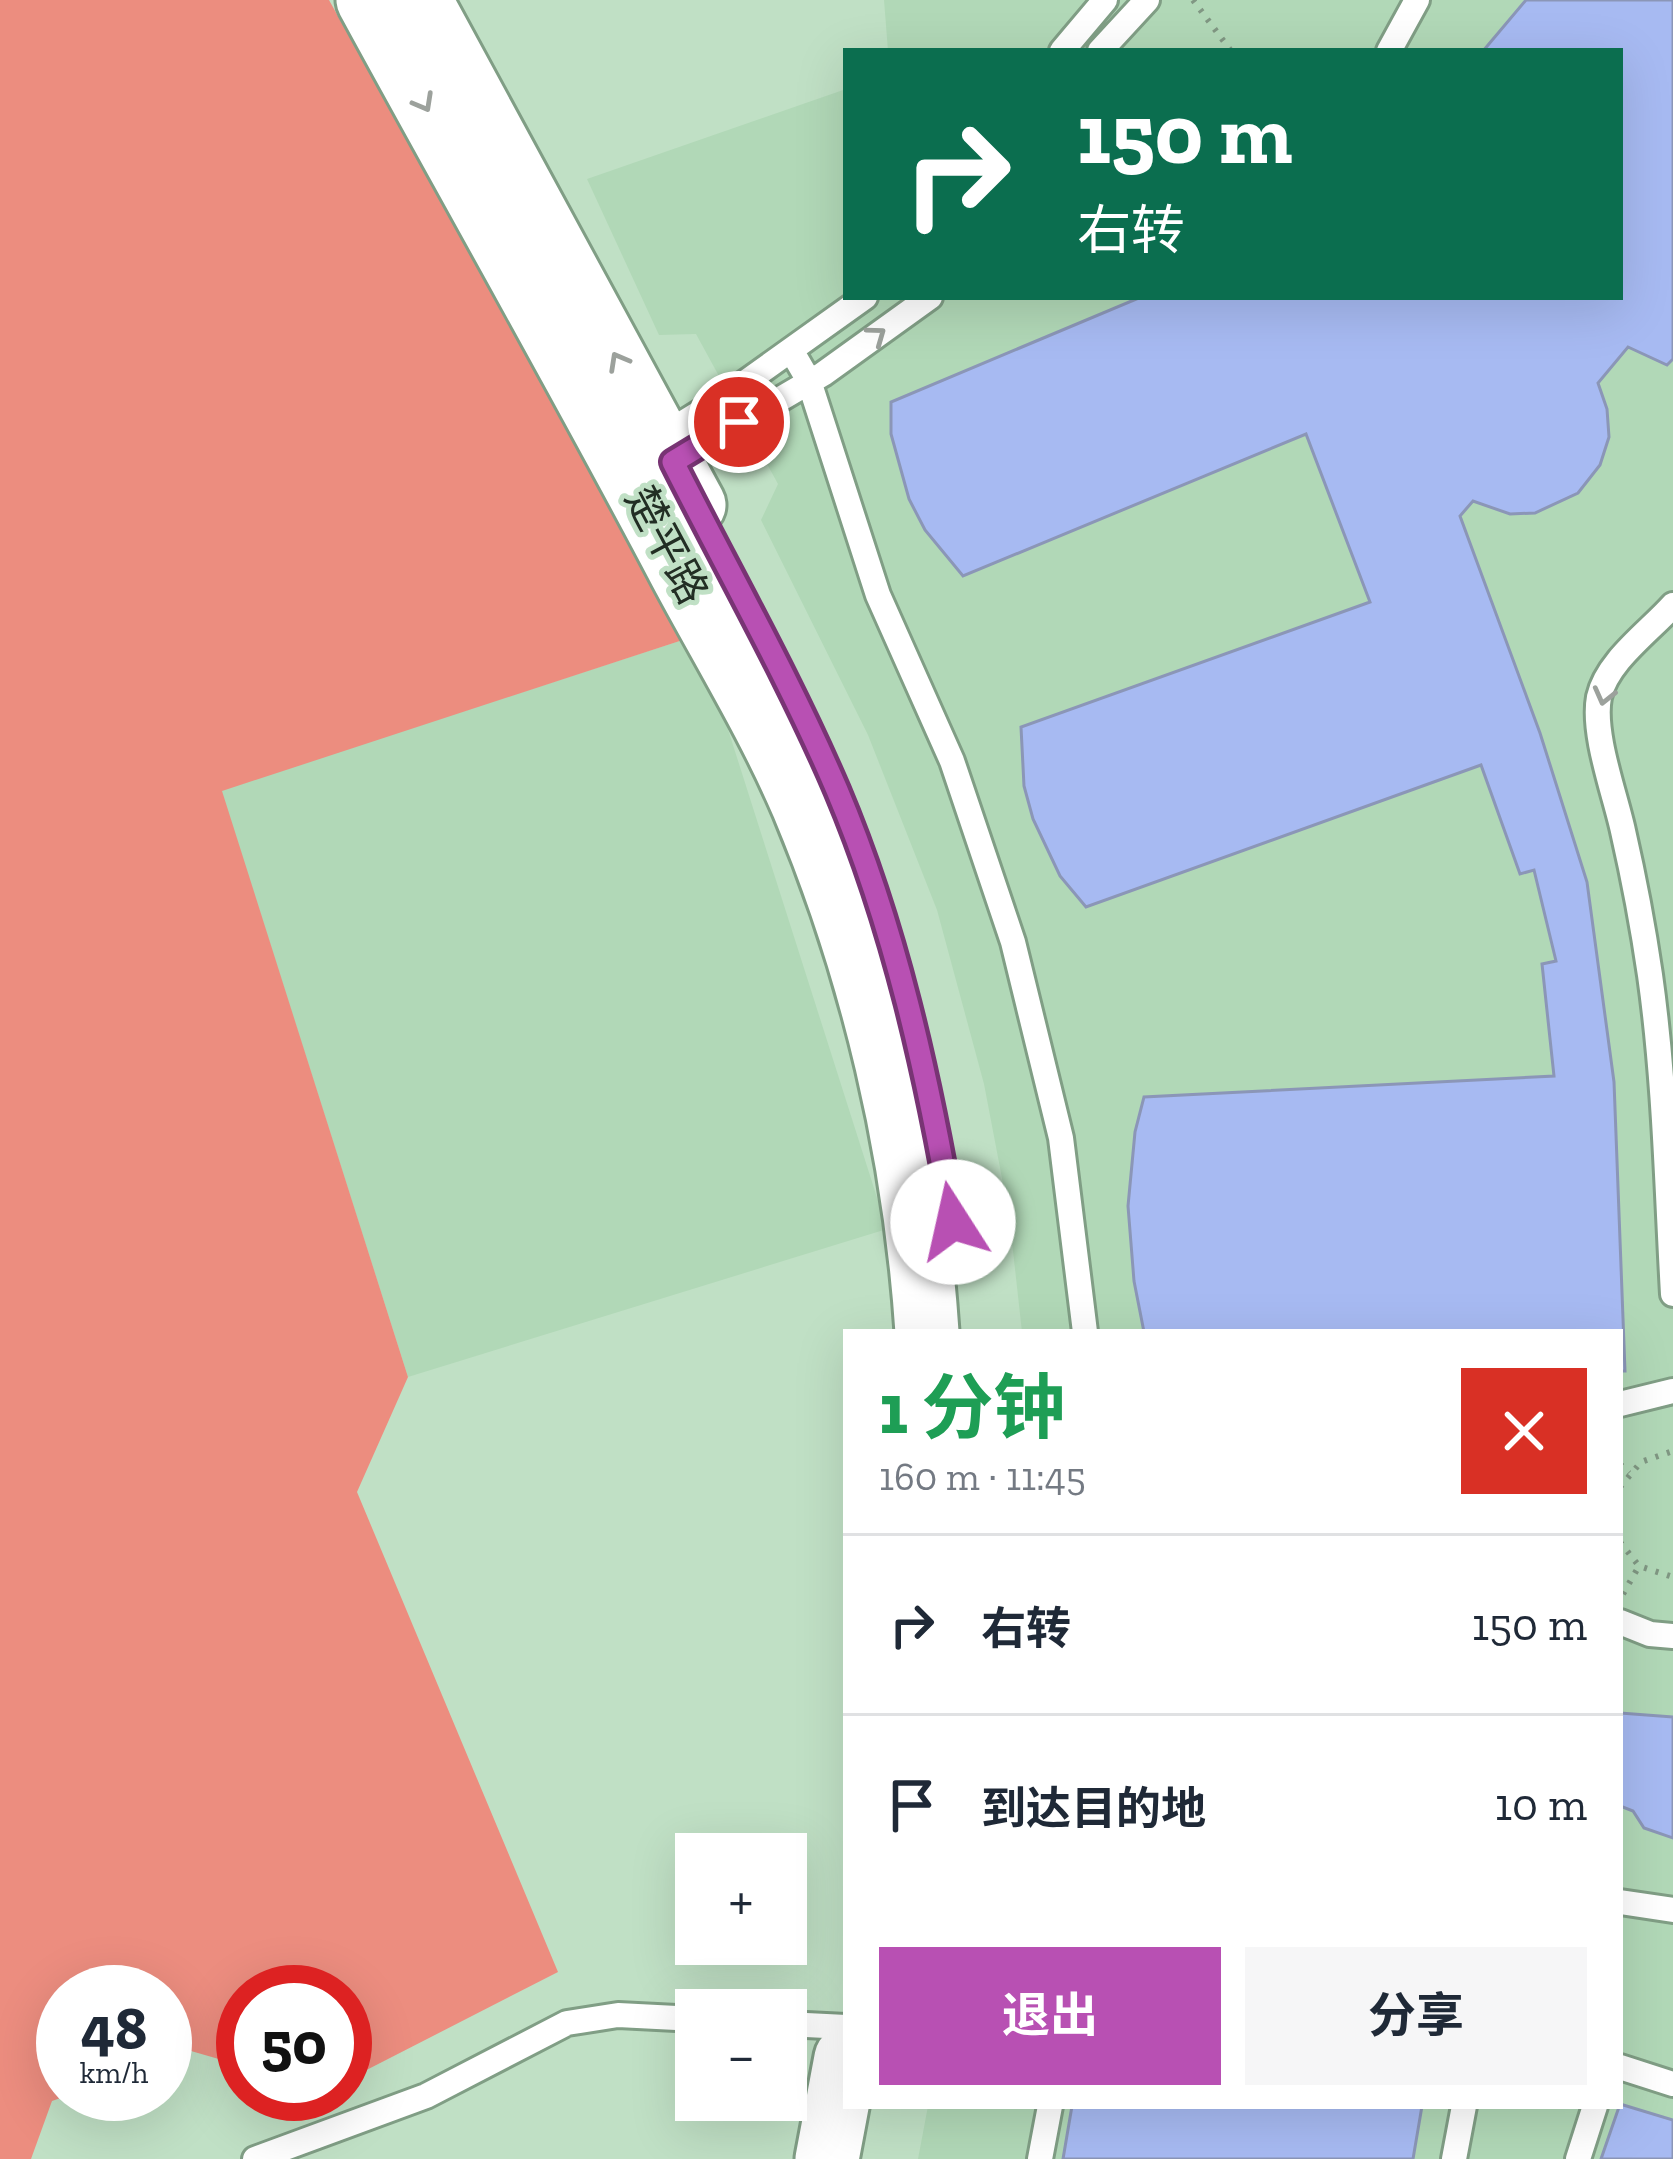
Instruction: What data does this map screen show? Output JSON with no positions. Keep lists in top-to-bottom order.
{
  "streets": {
    "main road": ["楚平路"]
  },
  "page": {
    "turn": ["150 m", "右转"],
    "heading": ["1 分钟", "160 m · 11:45"],
    "list": [
      {
        "name": "右转",
        "value": "150 m"
      },
      {
        "name": "到达目的地",
        "value": "10 m"
      }
    ],
    "map_buttons": ["+", "−"],
    "buttons": ["退出", "分享"],
    "speed": "48 km/h",
    "limit": "50"
  }
}
